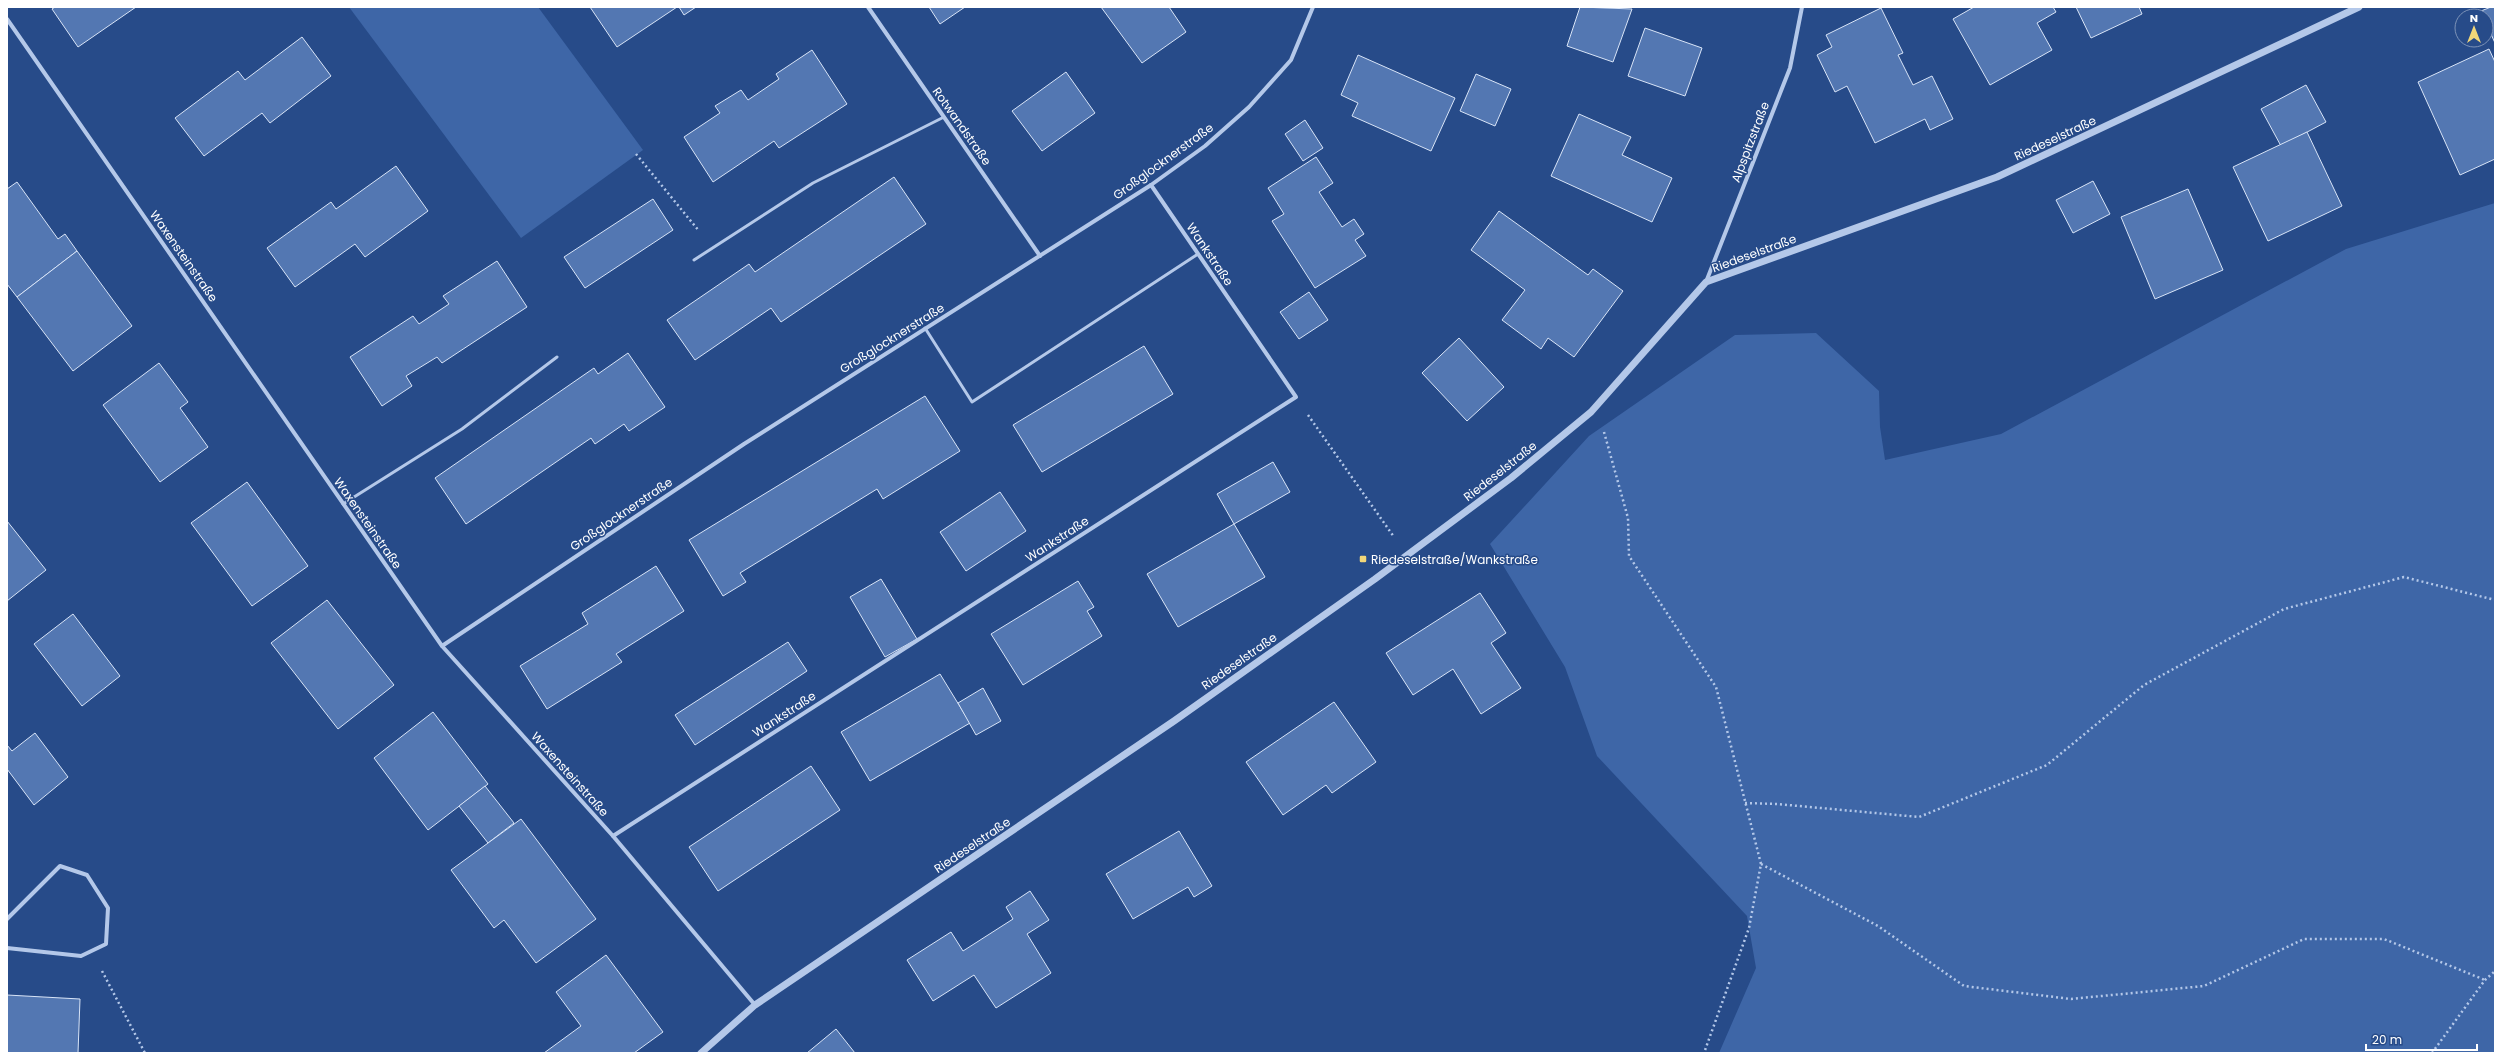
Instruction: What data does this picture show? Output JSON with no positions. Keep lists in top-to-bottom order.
{
  "streets": {
    "street": [
      "Rotwandstraße",
      "Riedeselstraße",
      "Alpspitzstraße",
      "Großglocknerstraße",
      "Wankstraße",
      "Waxensteinstraße"
    ]
  },
  "crossings": [
    ["Rotwandstraße", "Großglocknerstraße"],
    ["Riedeselstraße", "Alpspitzstraße"],
    ["Riedeselstraße", "Waxensteinstraße"],
    ["Großglocknerstraße", "Wankstraße"],
    ["Großglocknerstraße", "Waxensteinstraße"],
    ["Wankstraße", "Waxensteinstraße"]
  ],
  "places": {
    "transit": ["Riedeselstraße/Wankstraße"]
  },
  "scale_bar": "20 m",
  "north": "top"
}
